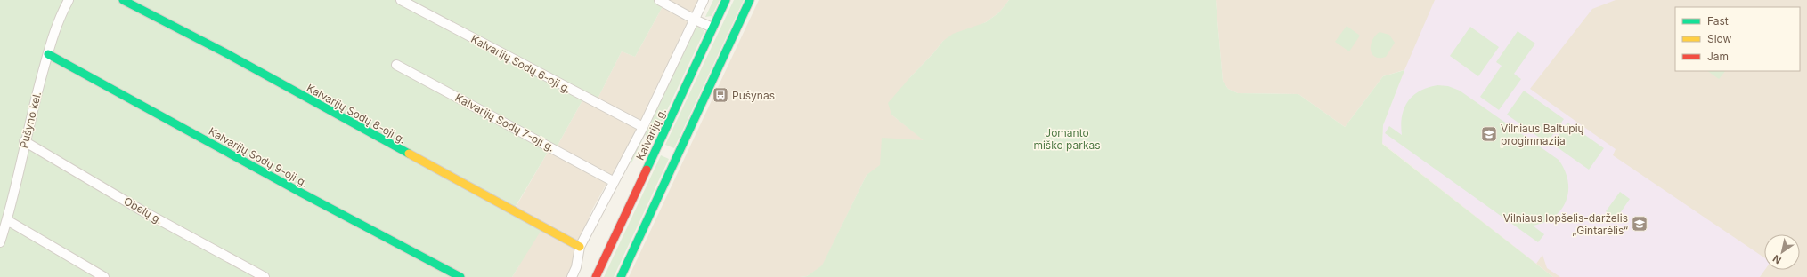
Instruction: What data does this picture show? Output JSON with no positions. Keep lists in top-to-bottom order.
{
  "streets": {
    "street": [
      "Kalvarijų Sodų 6-oji g.",
      "Kalvarijų Sodų 8-oji g.",
      "Pušyno kel.",
      "Kalvarijų Sodų 7-oji g.",
      "Kalvarijų g.",
      "Kalvarijų Sodų 9-oji g.",
      "Obelų g."
    ]
  },
  "crossings": [
    ["Pušyno kel.", "Kalvarijų Sodų 9-oji g."],
    ["Pušyno kel.", "Obelų g."]
  ],
  "parks": ["Jomanto miško parkas"],
  "places": {
    "bus stop": ["Pušynas"],
    "school or university": ["Vilniaus Baltupių progimnazija", "Vilniaus lopšelis-darželis „Gintarėlis“"]
  },
  "legend": ["Fast", "Slow", "Jam"],
  "north": "bottom left"
}
